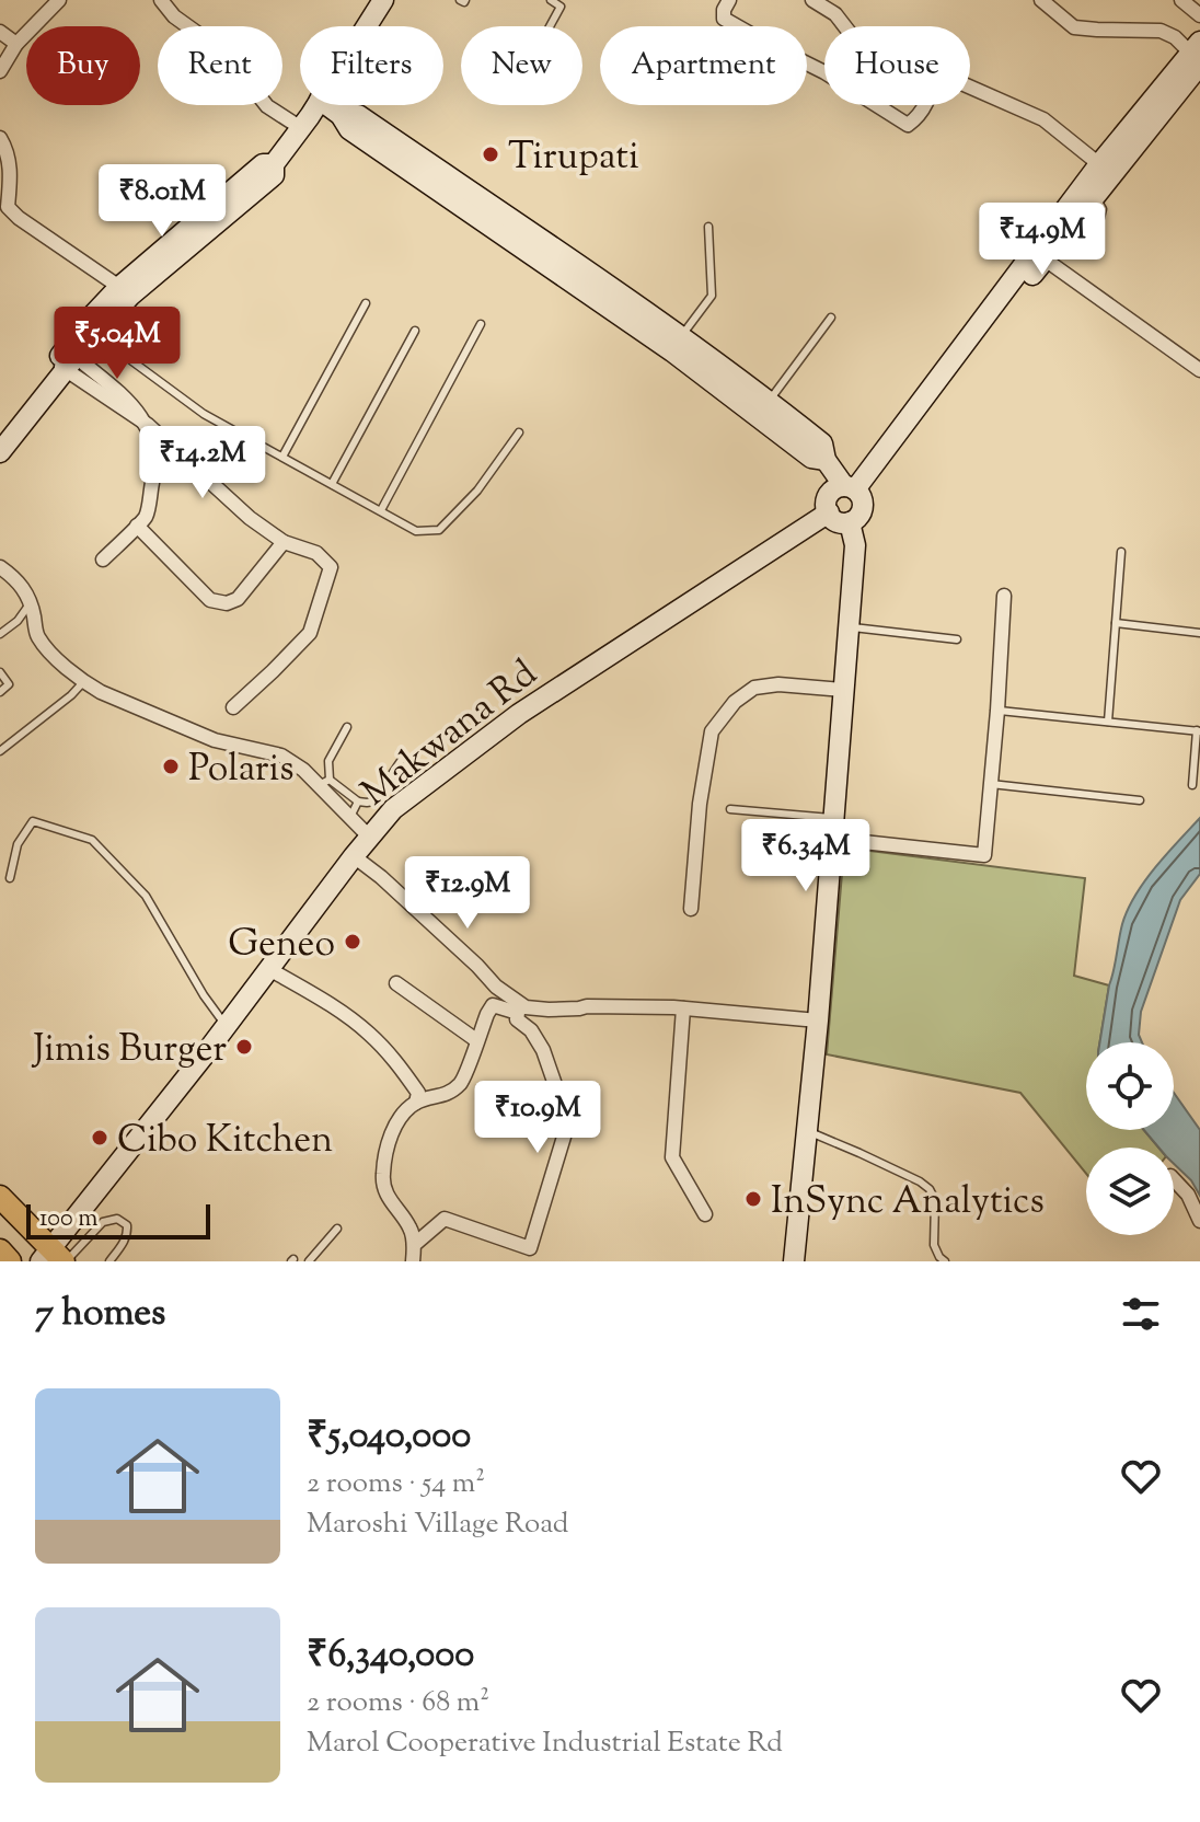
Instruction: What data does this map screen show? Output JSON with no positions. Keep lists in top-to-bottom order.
{
  "streets": {
    "street": ["Makwana Rd"]
  },
  "places": [
    "Tirupati",
    "Polaris",
    "Geneo",
    "Jimis Burger",
    "Cibo Kitchen",
    "InSync Analytics"
  ],
  "scale_bar": "100 m",
  "page": {
    "chip": [
      "Buy",
      "Rent",
      "Filters",
      "New",
      "Apartment",
      "House"
    ],
    "price": [
      "₹8.01M",
      "₹14.9M",
      "₹5.04M",
      "₹14.2M",
      "₹6.34M",
      "₹12.9M",
      "₹10.9M"
    ],
    "scale": "100 m",
    "heading": "7 homes",
    "list": [
      {
        "name": "₹5,040,000",
        "note": "2 rooms · 54 m² · Maroshi Village Road"
      },
      {
        "name": "₹6,340,000",
        "note": "2 rooms · 68 m² · Marol Cooperative Industrial Estate Rd"
      }
    ]
  }
}
